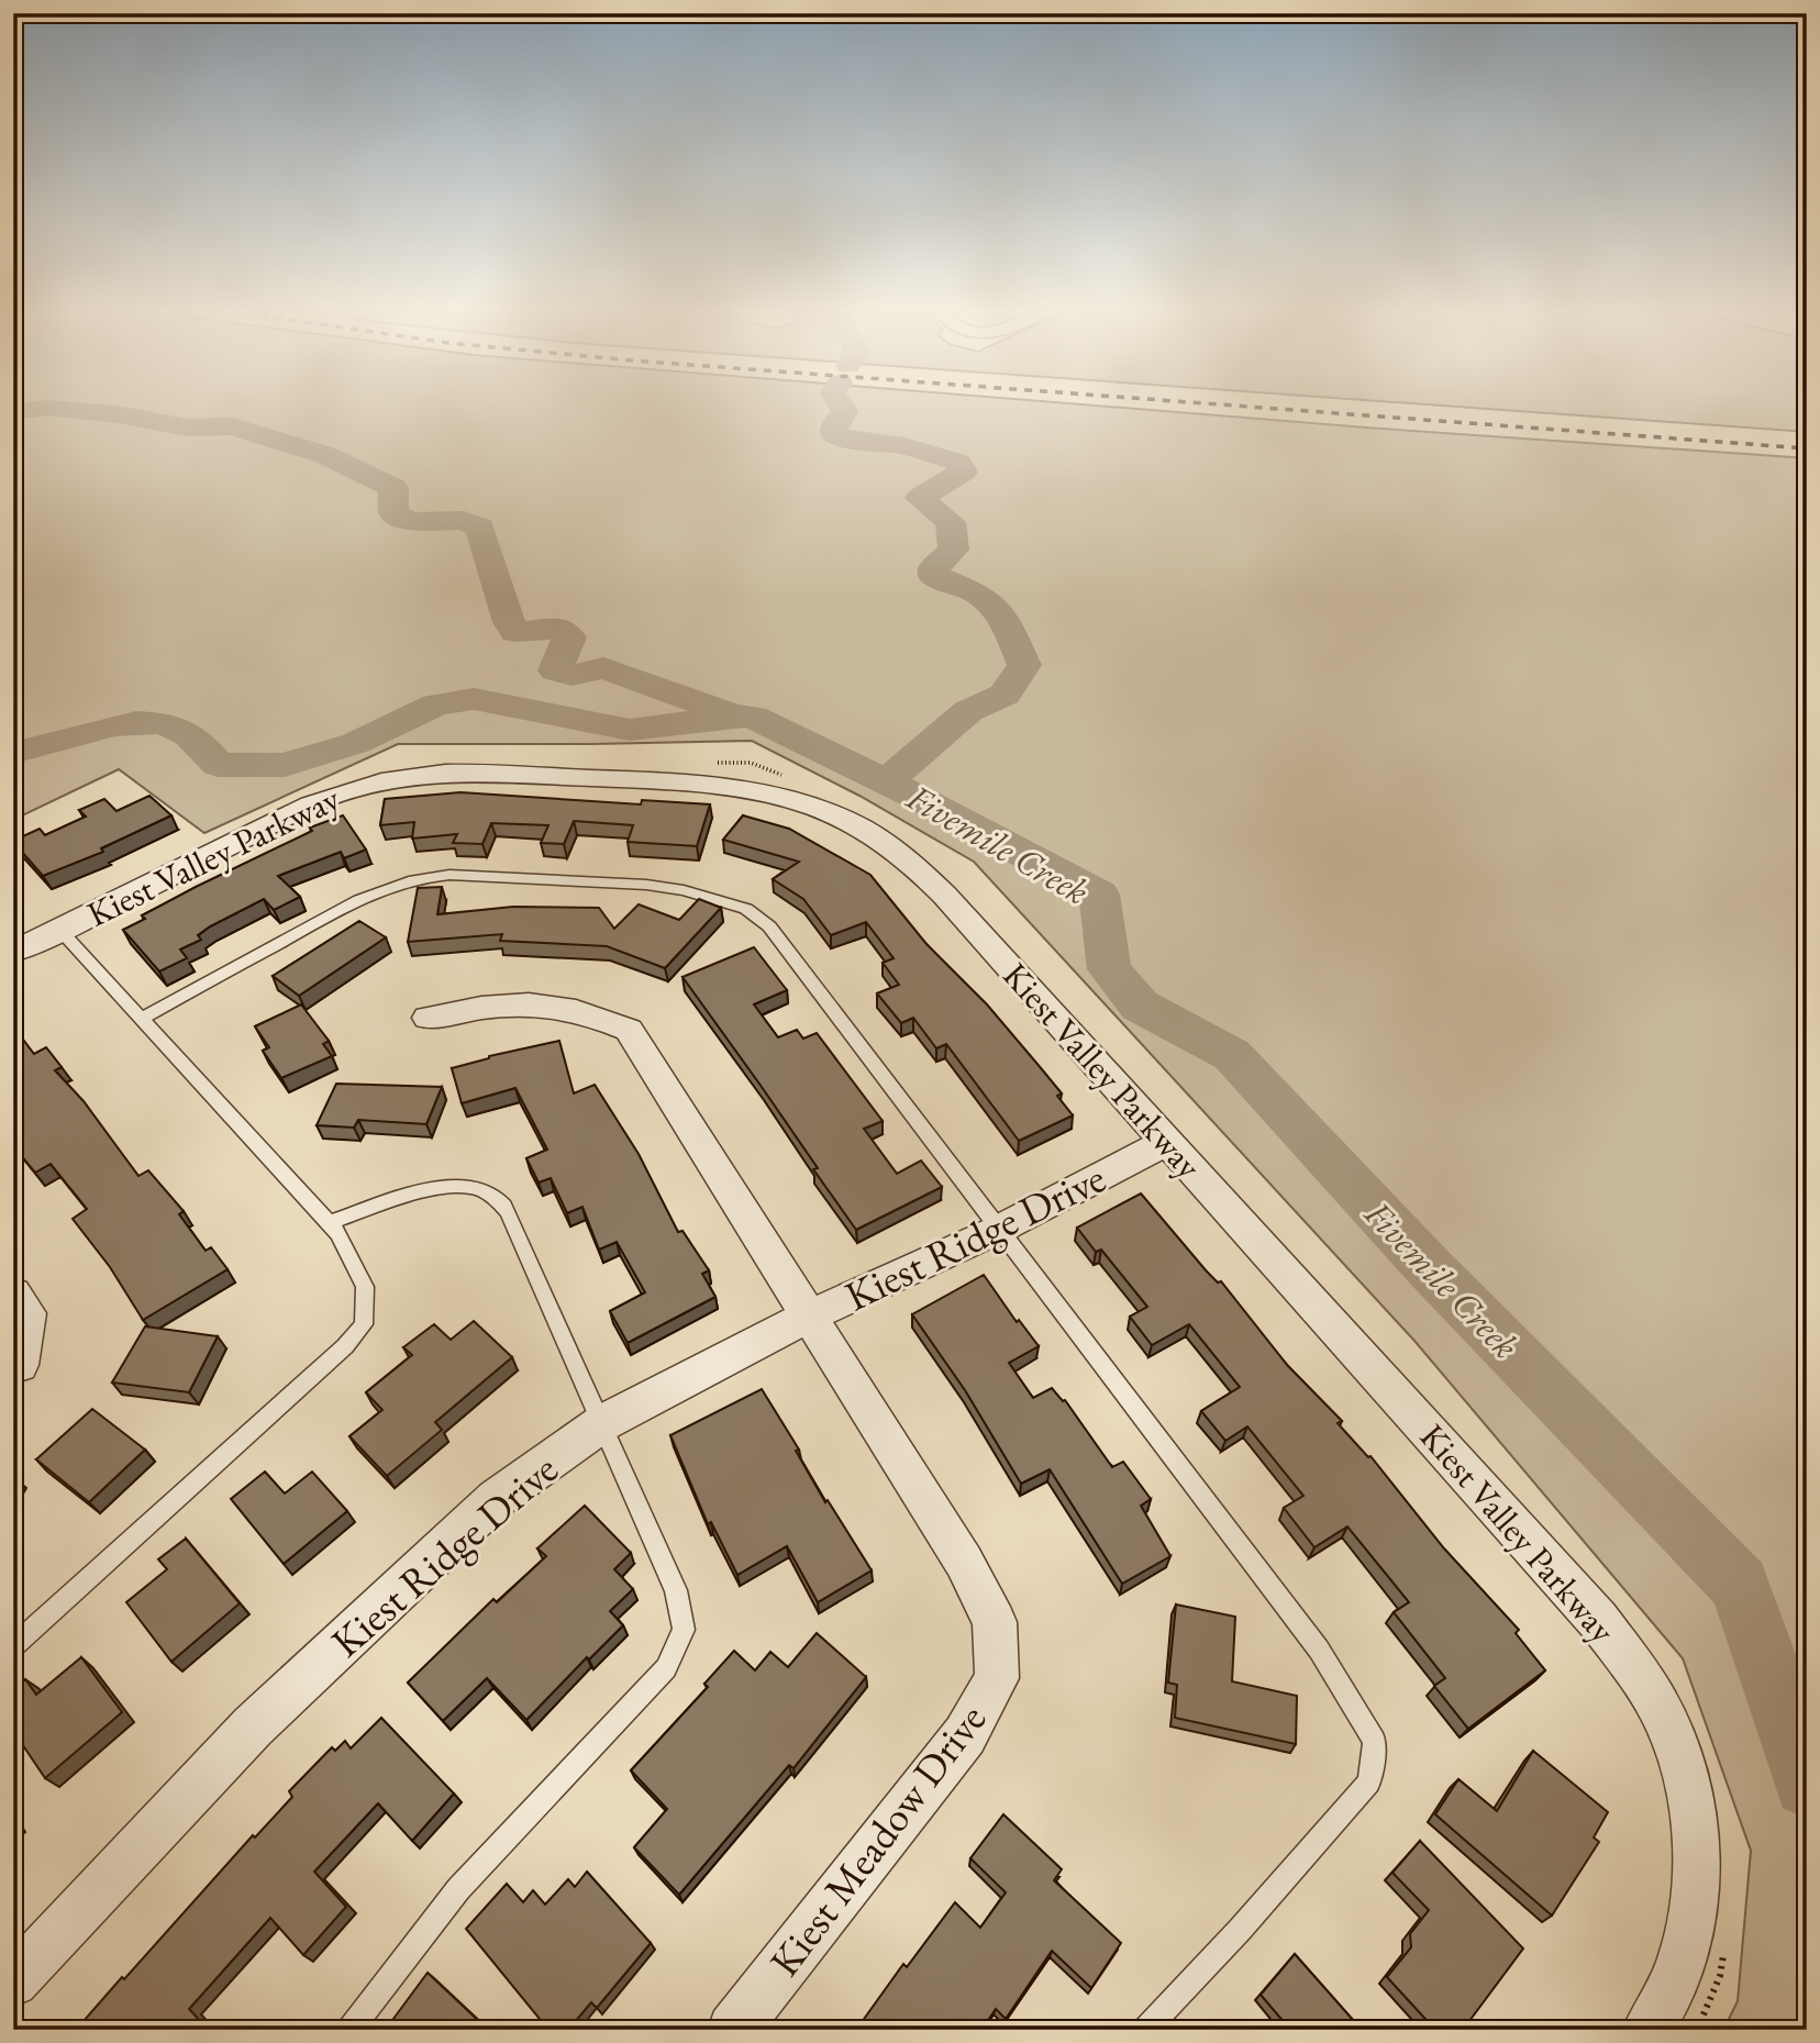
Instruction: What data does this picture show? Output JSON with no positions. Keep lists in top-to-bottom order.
{
  "streets": {
    "street": ["Kiest Valley Parkway", "Kiest Ridge Drive", "Kiest Meadow Drive"]
  },
  "crossings": [
    ["Kiest Valley Parkway", "Kiest Ridge Drive"],
    ["Kiest Ridge Drive", "Kiest Meadow Drive"]
  ],
  "water": ["Fivemile Creek"]
}
